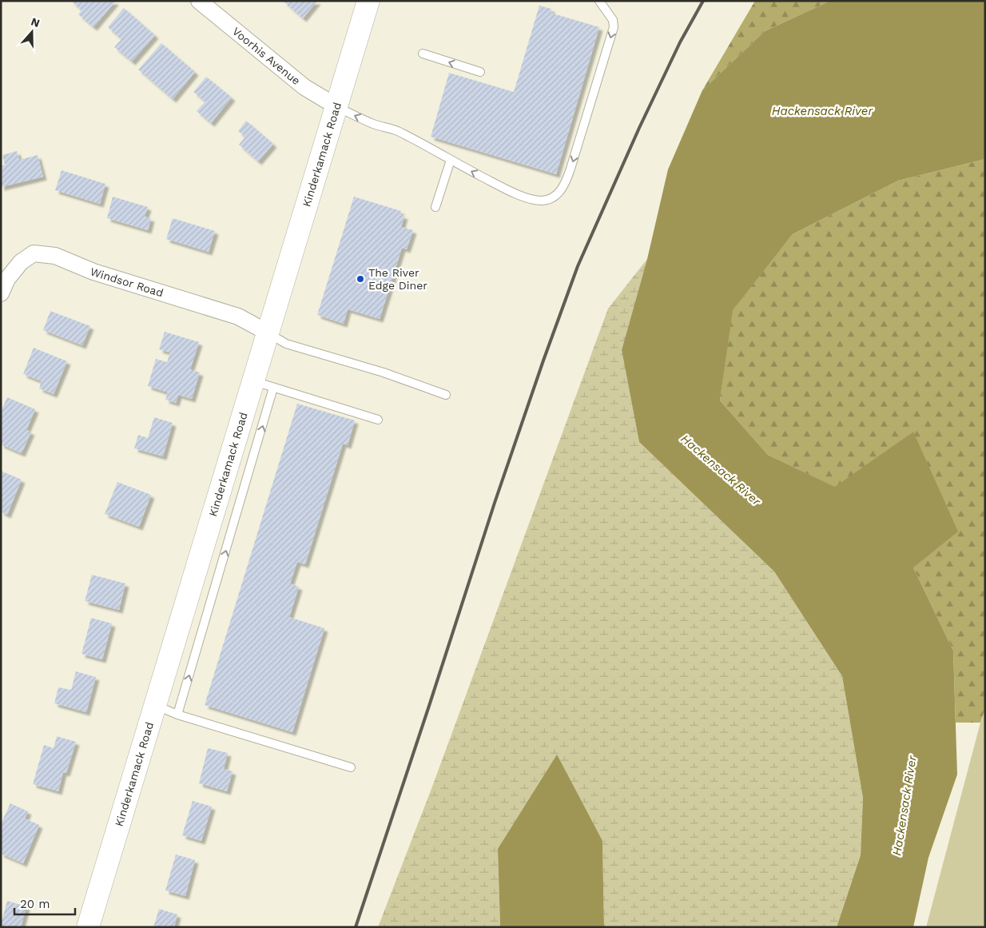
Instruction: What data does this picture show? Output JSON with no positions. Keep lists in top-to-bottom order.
{
  "streets": {
    "main road": ["Kinderkamack Road"],
    "street": ["Voorhis Avenue", "Windsor Road"]
  },
  "crossings": [
    ["Voorhis Avenue", "Kinderkamack Road"],
    ["Kinderkamack Road", "Windsor Road"]
  ],
  "water": ["Hackensack River"],
  "places": ["The River Edge Diner"],
  "scale_bar": "20 m",
  "north": "top"
}
